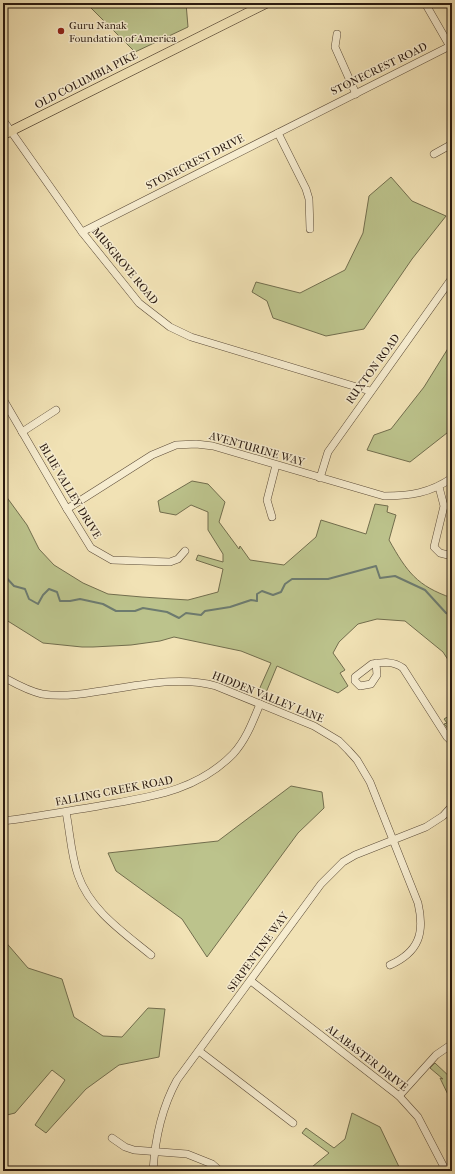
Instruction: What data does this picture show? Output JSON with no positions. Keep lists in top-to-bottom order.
{
  "streets": {
    "main road": ["OLD COLUMBIA PIKE"],
    "street": [
      "STONECREST ROAD",
      "STONECREST DRIVE",
      "MUSGROVE ROAD",
      "RUXTON ROAD",
      "AVENTURINE WAY",
      "BLUE VALLEY DRIVE",
      "HIDDEN VALLEY LANE",
      "FALLING CREEK ROAD",
      "SERPENTINE WAY",
      "ALABASTER DRIVE"
    ]
  },
  "crossings": [
    ["STONECREST ROAD", "STONECREST DRIVE"],
    ["OLD COLUMBIA PIKE", "MUSGROVE ROAD"],
    ["STONECREST DRIVE", "MUSGROVE ROAD"],
    ["MUSGROVE ROAD", "RUXTON ROAD"],
    ["RUXTON ROAD", "AVENTURINE WAY"],
    ["AVENTURINE WAY", "BLUE VALLEY DRIVE"],
    ["HIDDEN VALLEY LANE", "FALLING CREEK ROAD"],
    ["HIDDEN VALLEY LANE", "SERPENTINE WAY"],
    ["SERPENTINE WAY", "ALABASTER DRIVE"]
  ],
  "places": ["Guru Nanak Foundation of America"]
}
